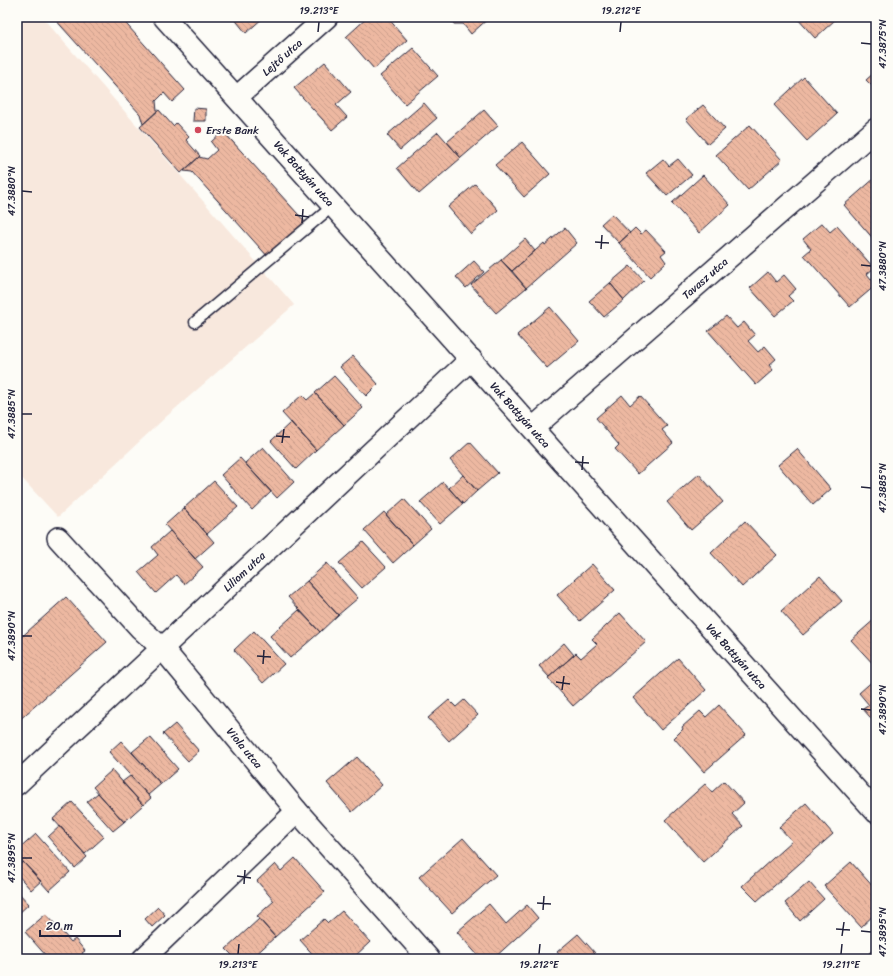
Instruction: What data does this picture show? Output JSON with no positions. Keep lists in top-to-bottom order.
{
  "streets": {
    "street": [
      "Lejtő utca",
      "Vak Bottyán utca",
      "Tavasz utca",
      "Liliom utca",
      "Viola utca"
    ]
  },
  "crossings": [
    ["Lejtő utca", "Vak Bottyán utca"],
    ["Vak Bottyán utca", "Tavasz utca"],
    ["Vak Bottyán utca", "Liliom utca"],
    ["Liliom utca", "Viola utca"]
  ],
  "places": ["Erste Bank"],
  "scale_bar": "20 m",
  "coordinates": [
    "19.213°E",
    "19.212°E",
    "47.3875°N",
    "47.3880°N",
    "47.3885°N",
    "47.3890°N",
    "47.3895°N",
    "19.211°E"
  ]
}
